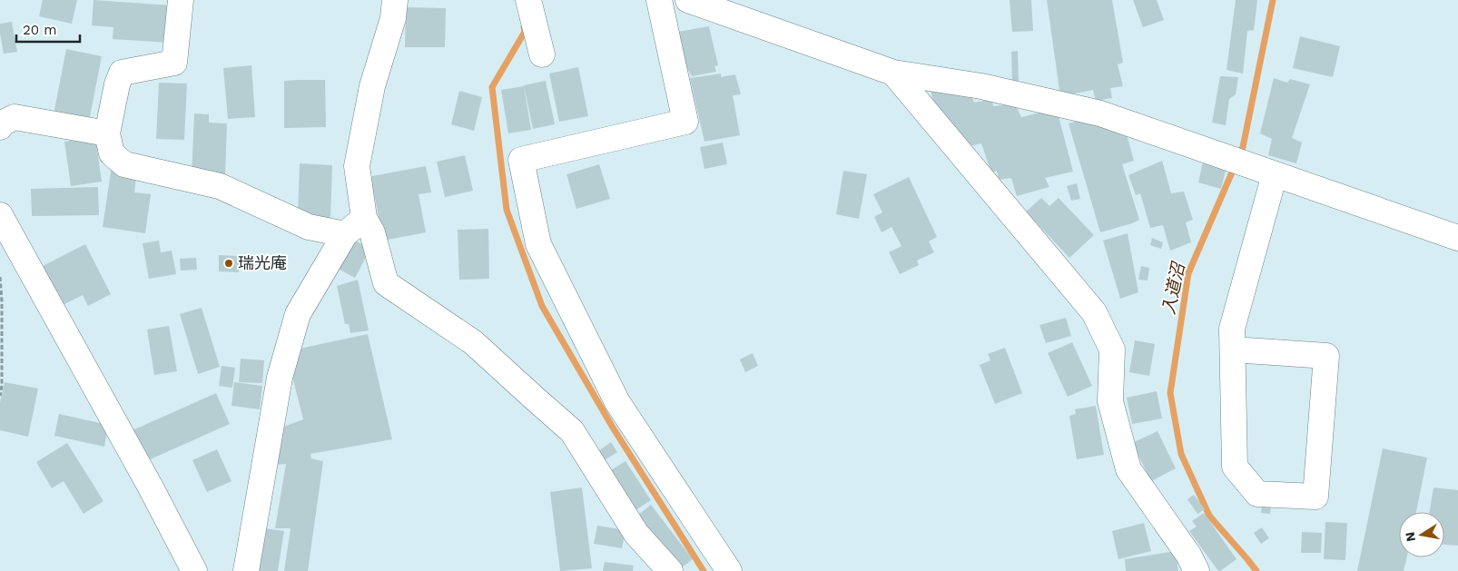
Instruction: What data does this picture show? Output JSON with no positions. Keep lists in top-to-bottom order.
{
  "water": ["入道沼"],
  "places": ["瑞光庵"],
  "scale_bar": "20 m",
  "north": "left"
}
